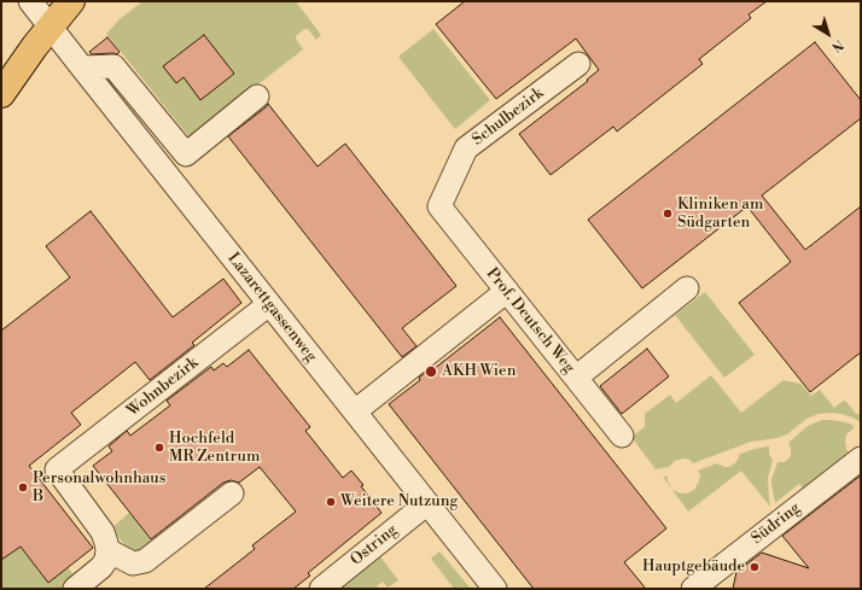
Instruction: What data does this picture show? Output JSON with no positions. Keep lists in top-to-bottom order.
{
  "streets": {
    "street": [
      "Schulbezirk",
      "Lazarettgassenweg",
      "Prof. Deutsch Weg",
      "Wohnbezirk",
      "Südring",
      "Ostring"
    ]
  },
  "crossings": [
    ["Schulbezirk", "Prof. Deutsch Weg"],
    ["Lazarettgassenweg", "Wohnbezirk"],
    ["Lazarettgassenweg", "Ostring"]
  ],
  "places": [
    "Kliniken am Südgarten",
    "AKH Wien",
    "Hochfeld MR Zentrum",
    "Personalwohnhaus B",
    "Weitere Nutzung",
    "Hauptgebäude"
  ],
  "north": "bottom right"
}
